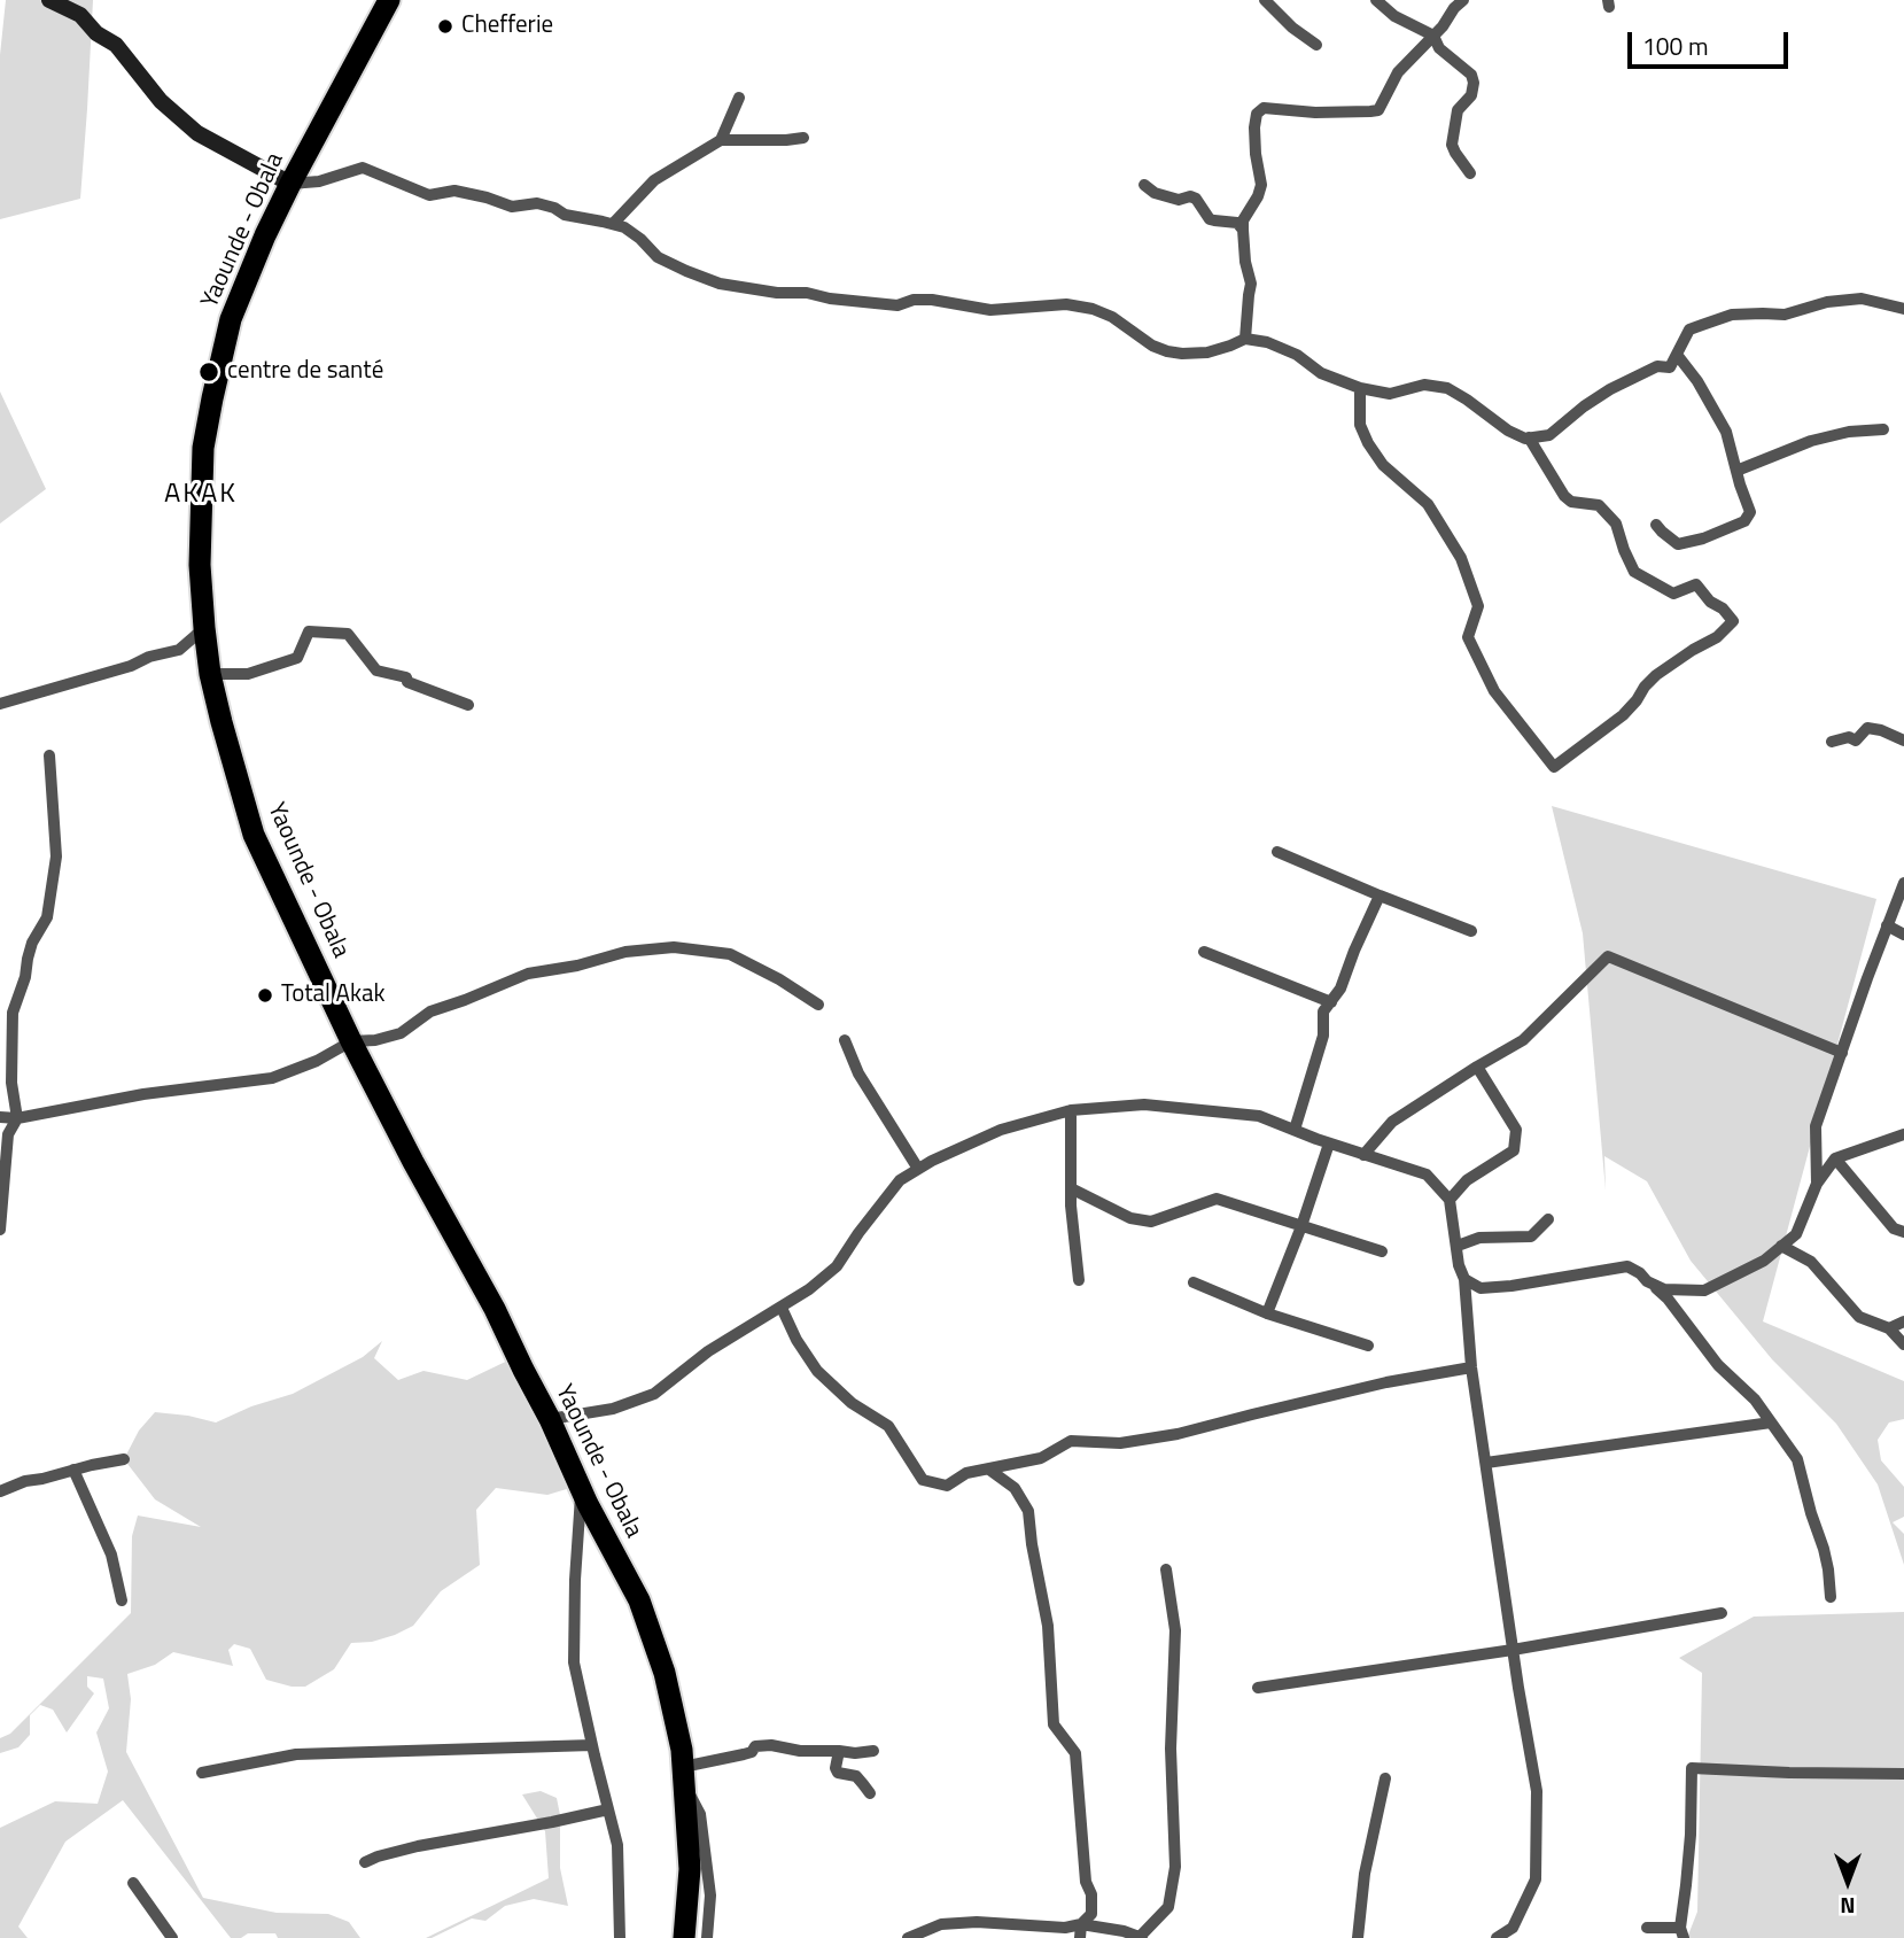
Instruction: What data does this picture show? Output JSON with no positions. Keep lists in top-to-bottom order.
{
  "streets": {
    "highway": ["Yaounde - Obala"]
  },
  "districts": ["AKAK"],
  "places": ["Chefferie", "centre de santé", "Total Akak"],
  "scale_bar": "100 m",
  "north": "bottom"
}
